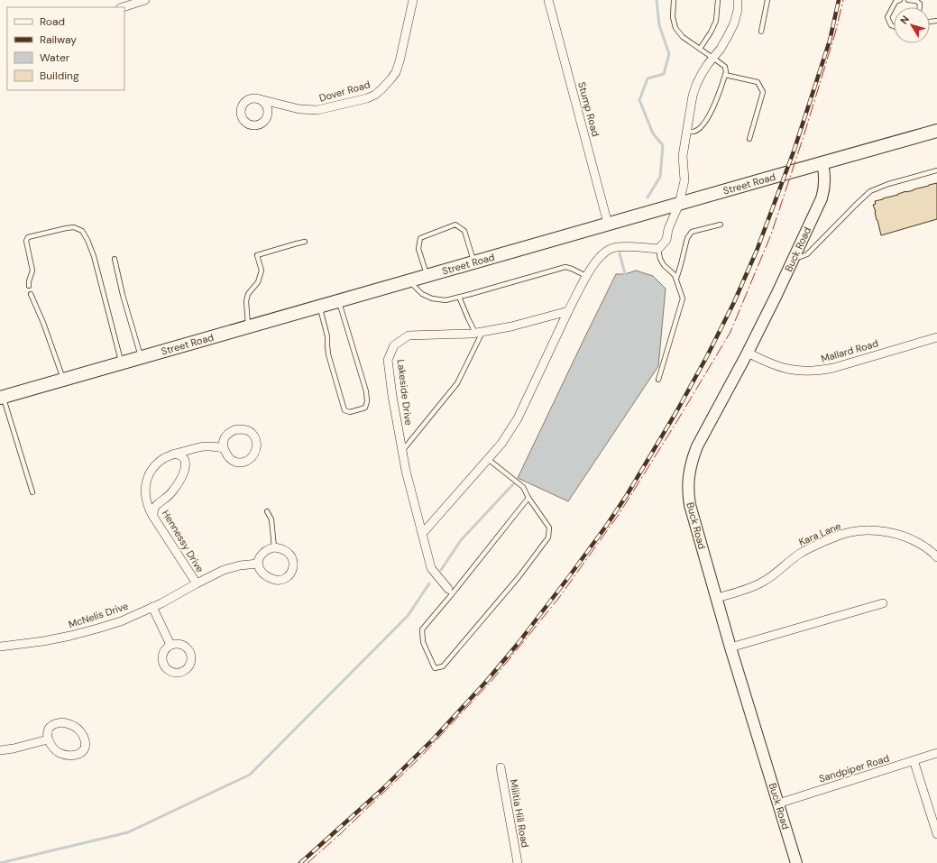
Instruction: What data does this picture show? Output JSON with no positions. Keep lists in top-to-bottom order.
{
  "streets": {
    "main road": ["Street Road"],
    "street": [
      "Dover Road",
      "Stump Road",
      "Buck Road",
      "Mallard Road",
      "Lakeside Drive",
      "Kara Lane",
      "Hennessy Drive",
      "McNelis Drive",
      "Sandpiper Road",
      "Militia Hill Road"
    ]
  },
  "crossings": [
    ["Stump Road", "Street Road"],
    ["Street Road", "Buck Road"],
    ["Buck Road", "Mallard Road"],
    ["Buck Road", "Kara Lane"],
    ["Buck Road", "Sandpiper Road"],
    ["Hennessy Drive", "McNelis Drive"]
  ],
  "legend": [
    "Road",
    "Railway",
    "Water",
    "Building"
  ],
  "north": "top left"
}
